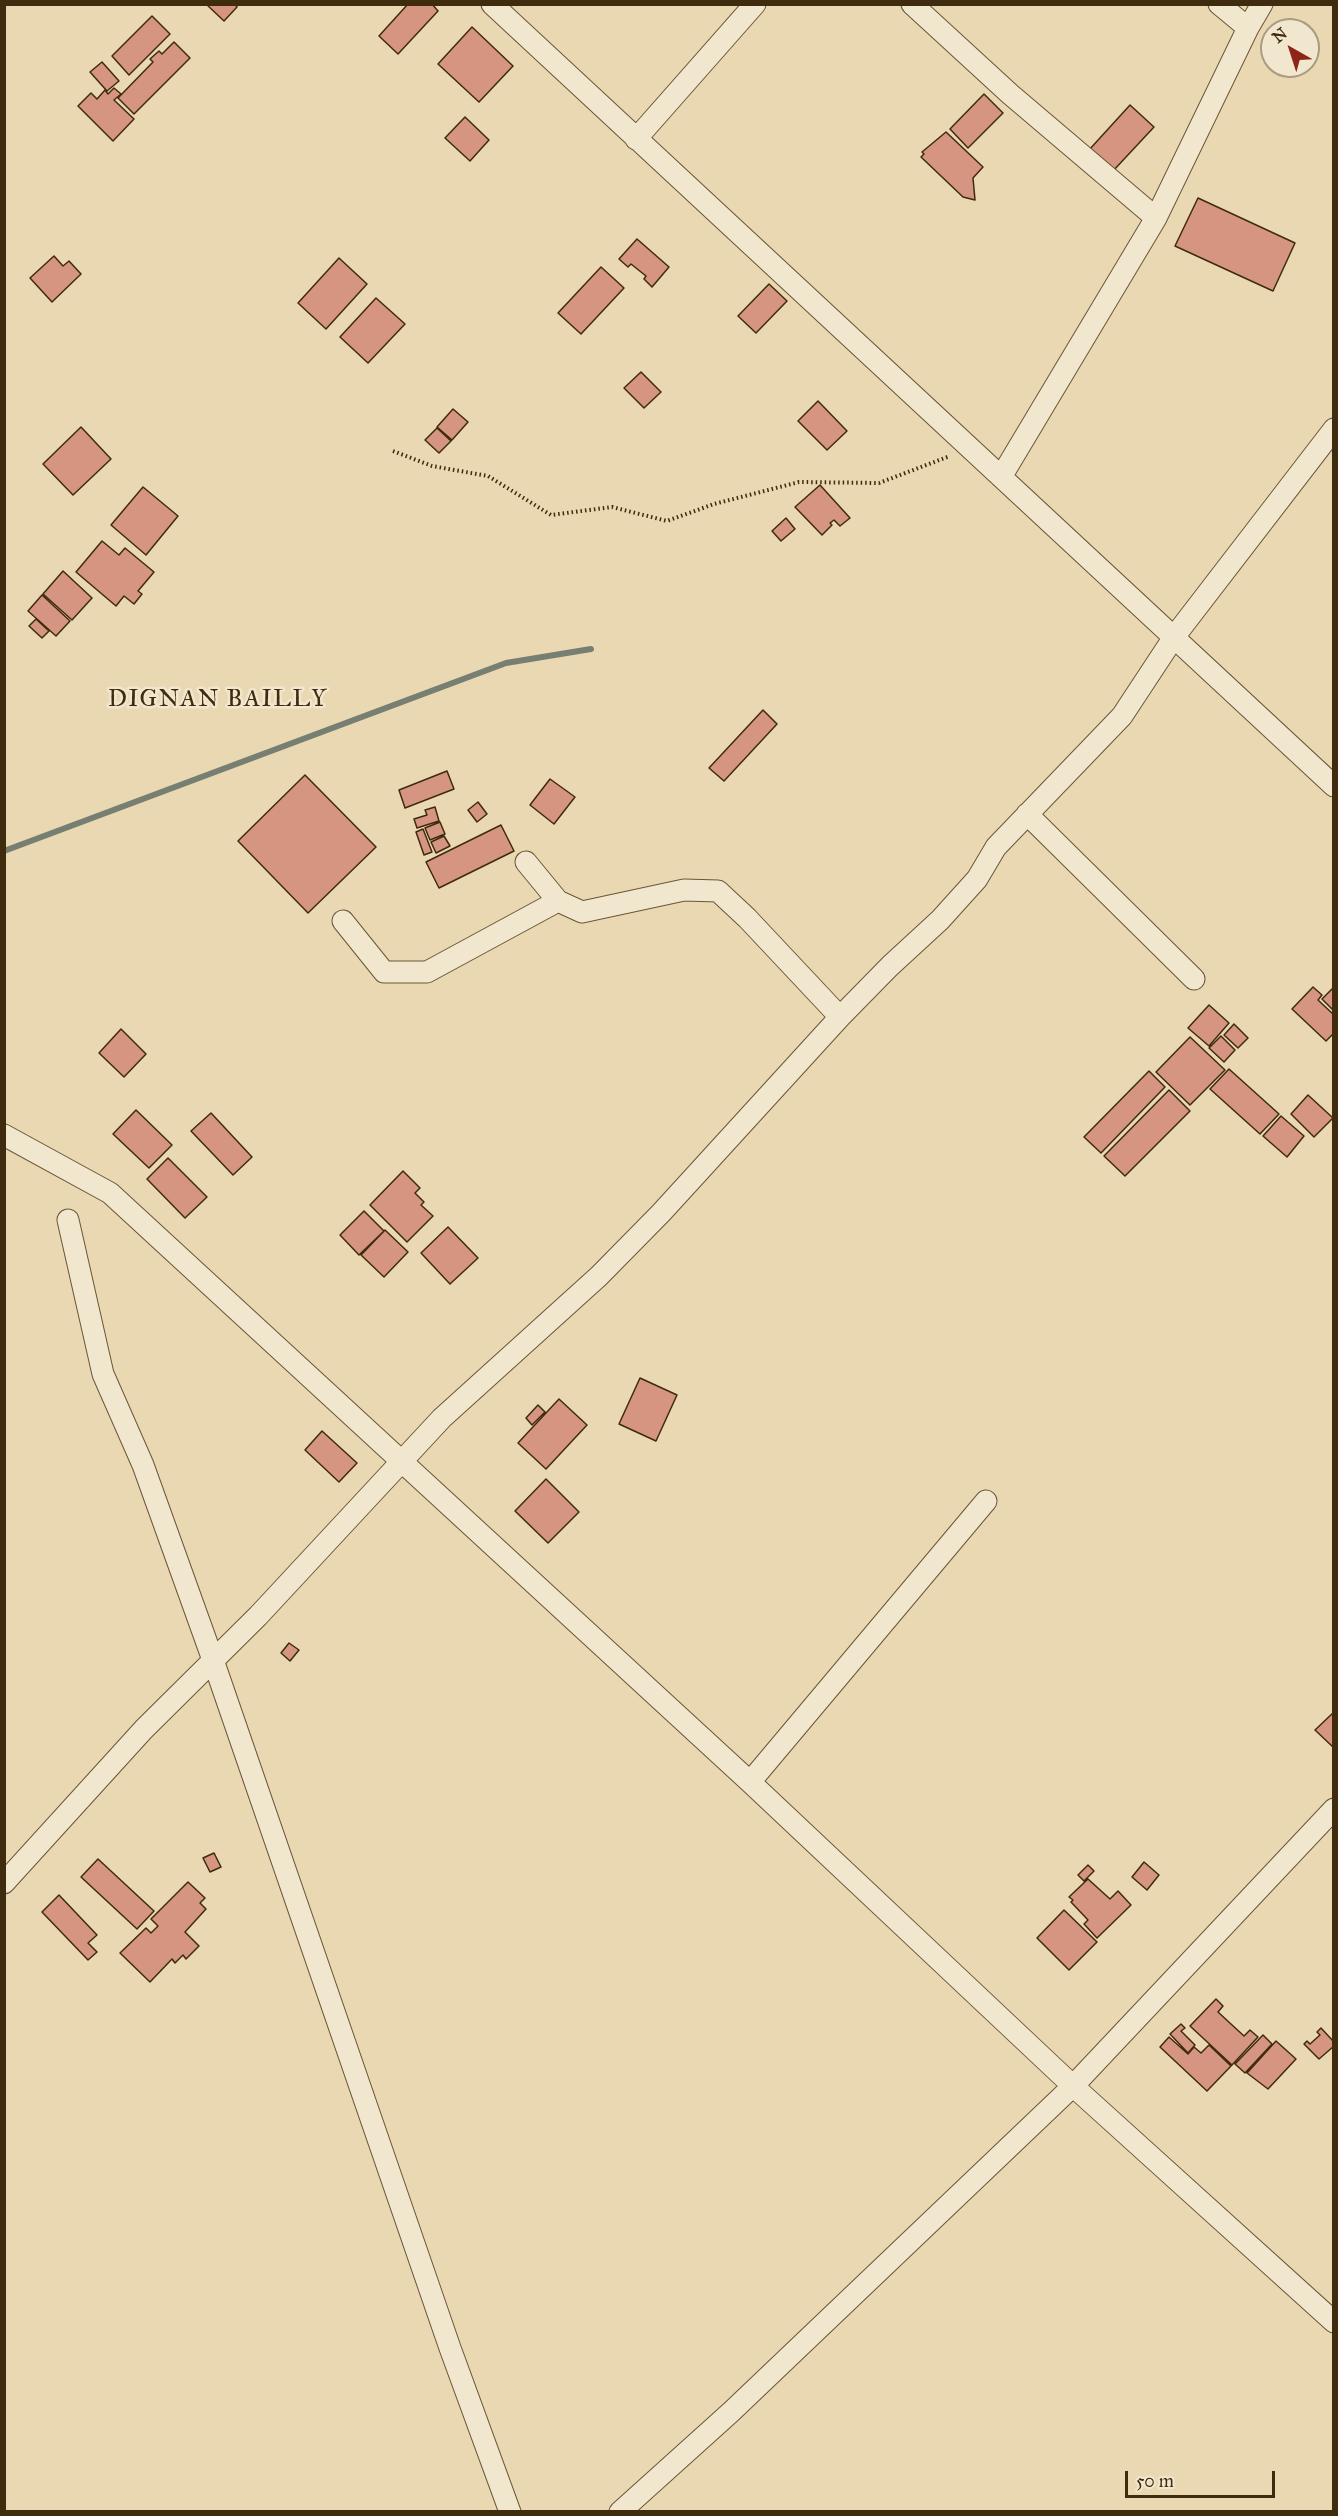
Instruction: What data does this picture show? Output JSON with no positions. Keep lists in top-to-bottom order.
{
  "districts": ["DIGNAN BAILLY"],
  "scale_bar": "50 m",
  "north": "top left"
}
